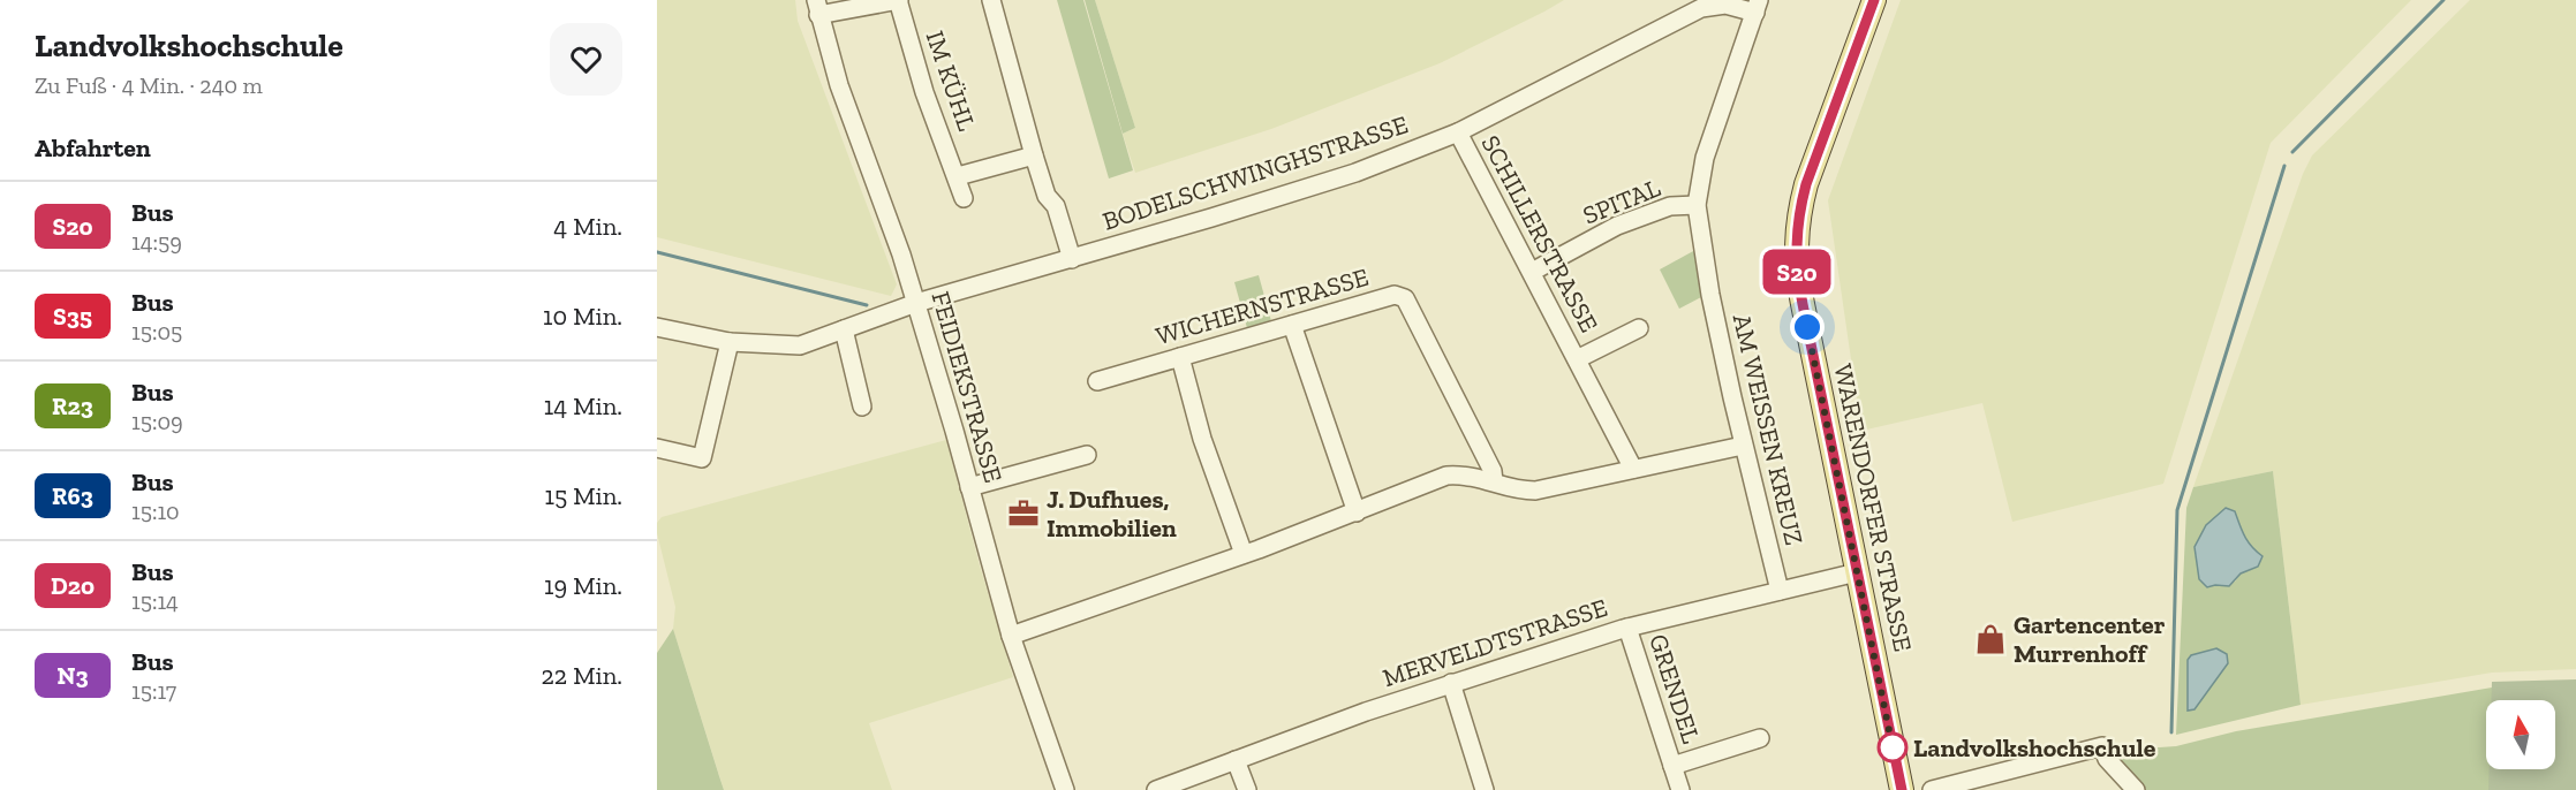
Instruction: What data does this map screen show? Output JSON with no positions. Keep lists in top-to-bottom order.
{
  "streets": {
    "main road": ["WARENDORFER STRASSE"],
    "street": [
      "IM KÜHL",
      "BODELSCHWINGHSTRASSE",
      "SPITAL",
      "SCHILLERSTRASSE",
      "WICHERNSTRASSE",
      "FEIDIEKSTRASSE",
      "AM WEISSEN KREUZ",
      "MERVELDTSTRASSE",
      "GRENDEL"
    ]
  },
  "crossings": [
    ["IM KÜHL", "FEIDIEKSTRASSE"],
    ["BODELSCHWINGHSTRASSE", "SCHILLERSTRASSE"],
    ["BODELSCHWINGHSTRASSE", "FEIDIEKSTRASSE"],
    ["BODELSCHWINGHSTRASSE", "AM WEISSEN KREUZ"],
    ["SPITAL", "SCHILLERSTRASSE"],
    ["SPITAL", "AM WEISSEN KREUZ"],
    ["AM WEISSEN KREUZ", "MERVELDTSTRASSE"],
    ["WARENDORFER STRASSE", "MERVELDTSTRASSE"],
    ["MERVELDTSTRASSE", "GRENDEL"]
  ],
  "places": {
    "office": ["J. Dufhues, Immobilien"],
    "shop": ["Gartencenter Murrenhoff"],
    "other": ["Landvolkshochschule"]
  },
  "lines": ["bus line S20"],
  "north": "top",
  "page": {
    "heading": [
      ["Landvolkshochschule", "Zu Fuß · 4 Min. · 240 m"],
      "Abfahrten"
    ],
    "on_map": "S20",
    "list": [
      {
        "mark": "S20",
        "name": "Bus",
        "note": "14:59",
        "value": "4 Min."
      },
      {
        "mark": "S35",
        "name": "Bus",
        "note": "15:05",
        "value": "10 Min."
      },
      {
        "mark": "R23",
        "name": "Bus",
        "note": "15:09",
        "value": "14 Min."
      },
      {
        "mark": "R63",
        "name": "Bus",
        "note": "15:10",
        "value": "15 Min."
      },
      {
        "mark": "D20",
        "name": "Bus",
        "note": "15:14",
        "value": "19 Min."
      },
      {
        "mark": "N3",
        "name": "Bus",
        "note": "15:17",
        "value": "22 Min."
      }
    ]
  }
}
